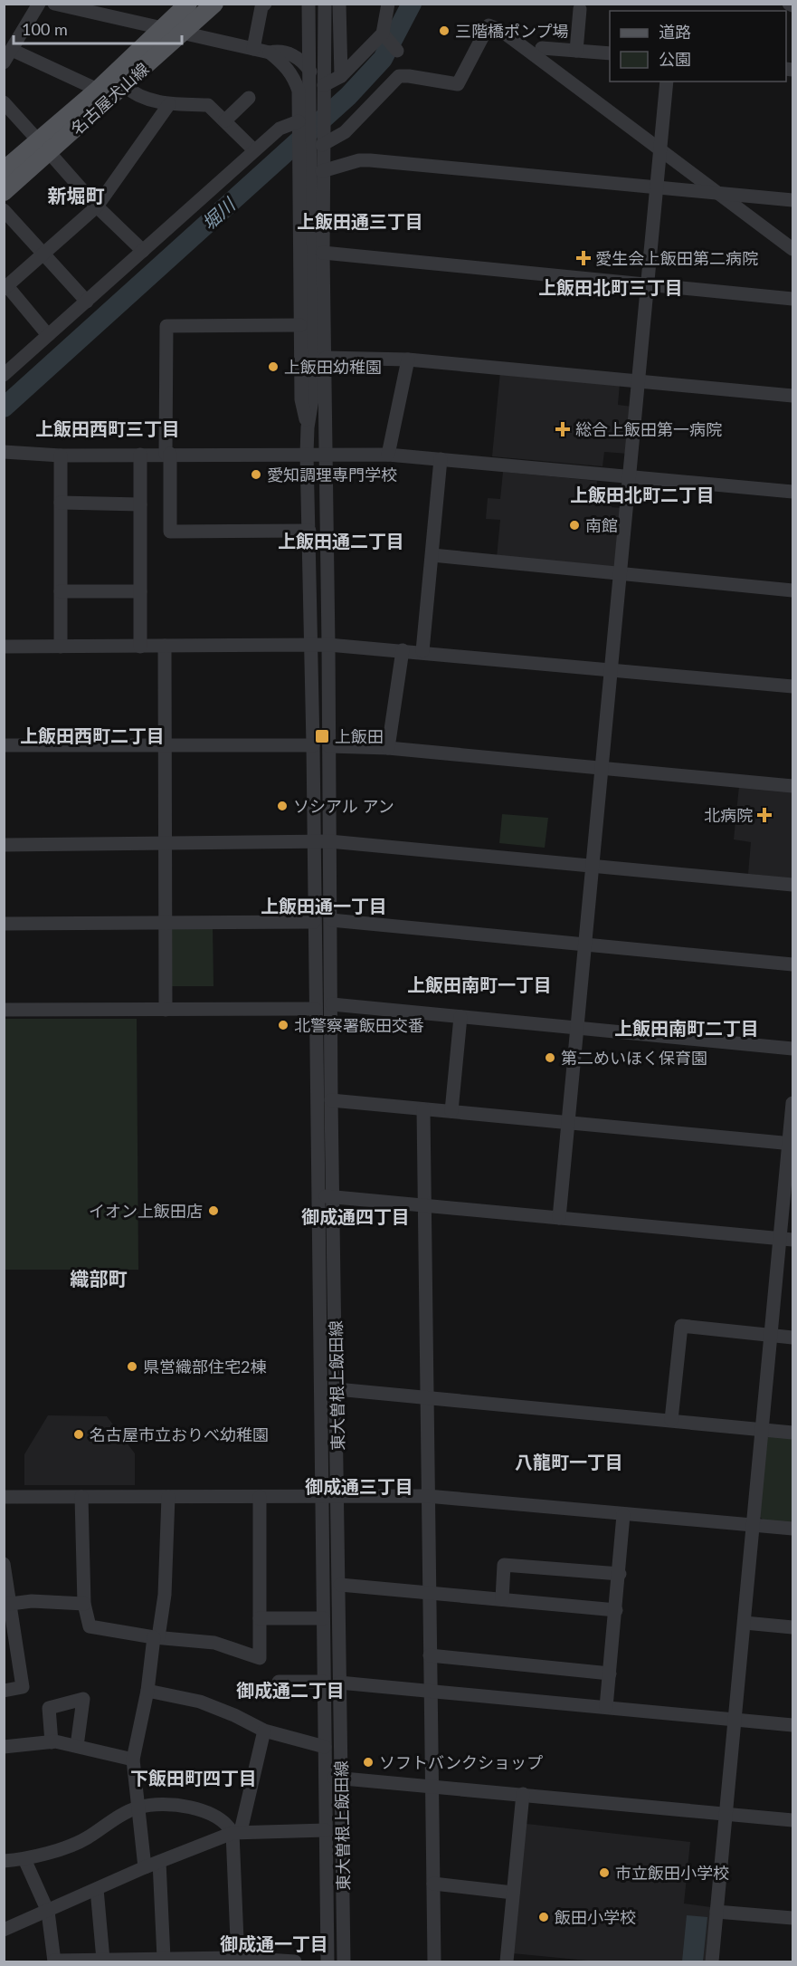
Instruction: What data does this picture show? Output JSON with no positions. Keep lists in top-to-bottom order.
{
  "streets": {
    "main road": ["名古屋犬山線"],
    "street": ["東大曽根上飯田線"]
  },
  "districts": [
    "新堀町",
    "上飯田通三丁目",
    "上飯田北町三丁目",
    "上飯田西町三丁目",
    "上飯田北町二丁目",
    "上飯田通二丁目",
    "上飯田西町二丁目",
    "上飯田通一丁目",
    "上飯田南町一丁目",
    "上飯田南町二丁目",
    "御成通四丁目",
    "織部町",
    "八龍町一丁目",
    "御成通三丁目",
    "御成通二丁目",
    "下飯田町四丁目",
    "御成通一丁目"
  ],
  "water": ["堀川"],
  "places": {
    "other": [
      "三階橋ポンプ場",
      "上飯田幼稚園",
      "愛知調理専門学校",
      "南館",
      "ソシアル アン",
      "北警察署飯田交番",
      "第二めいほく保育園",
      "イオン上飯田店",
      "県営織部住宅2棟",
      "名古屋市立おりべ幼稚園",
      "ソフトバンクショップ",
      "市立飯田小学校",
      "飯田小学校"
    ],
    "health": ["愛生会上飯田第二病院", "総合上飯田第一病院", "北病院"],
    "transit": ["上飯田"]
  },
  "legend": ["道路", "公園"],
  "scale_bar": "100 m"
}
